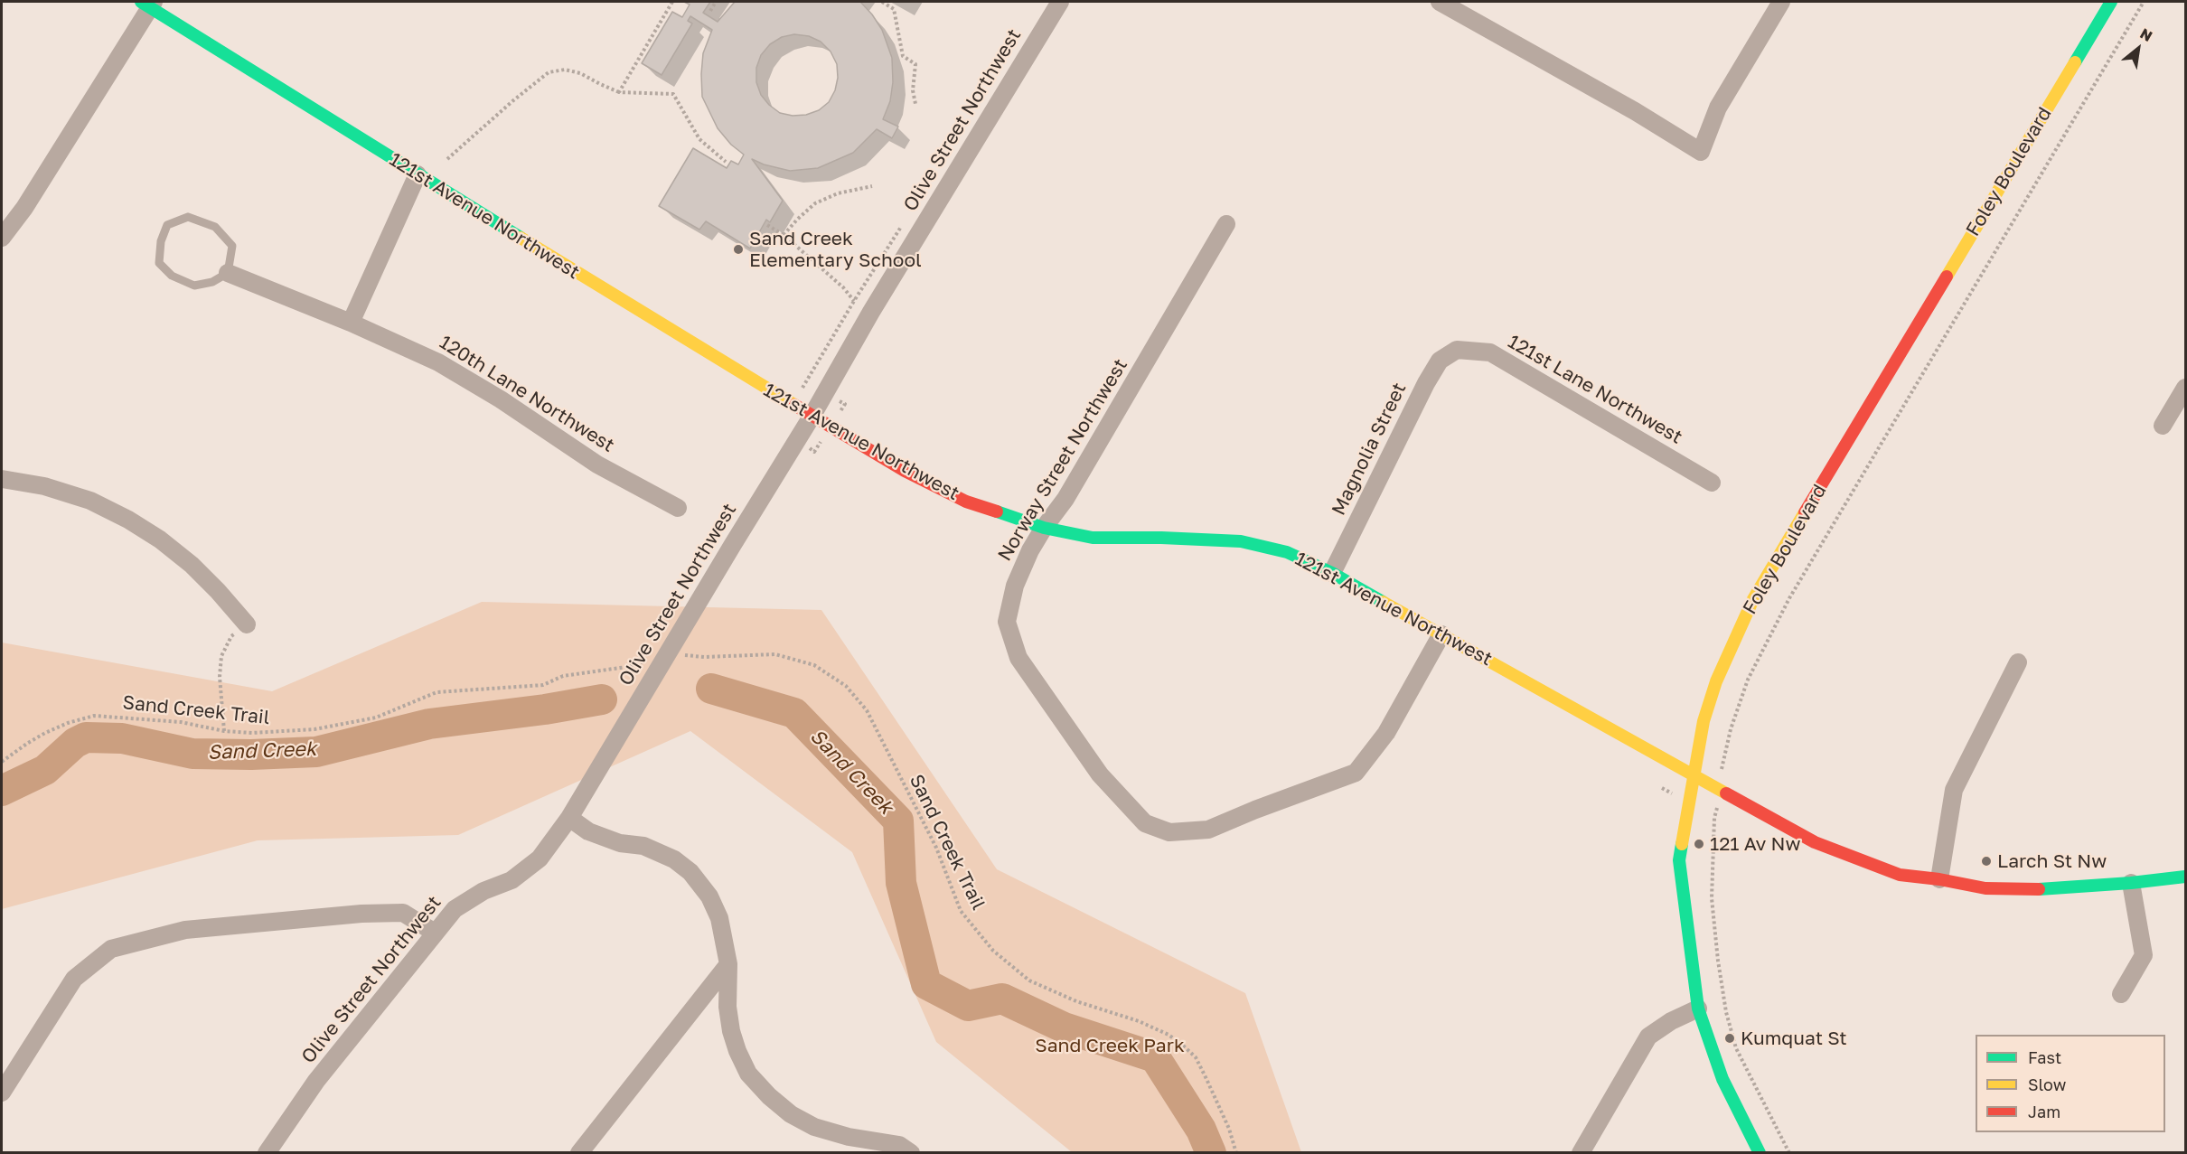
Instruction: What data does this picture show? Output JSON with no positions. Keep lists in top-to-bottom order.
{
  "streets": {
    "street": [
      "Olive Street Northwest",
      "Foley Boulevard",
      "121st Avenue Northwest",
      "121st Lane Northwest",
      "120th Lane Northwest",
      "Magnolia Street",
      "Norway Street Northwest"
    ],
    "path": ["Sand Creek Trail"]
  },
  "crossings": [
    ["Olive Street Northwest", "121st Avenue Northwest"],
    ["Foley Boulevard", "121st Avenue Northwest"],
    ["121st Avenue Northwest", "Magnolia Street"],
    ["121st Avenue Northwest", "Norway Street Northwest"],
    ["121st Lane Northwest", "Magnolia Street"]
  ],
  "water": ["Sand Creek"],
  "parks": ["Sand Creek Park"],
  "places": [
    "Sand Creek Elementary School",
    "121 Av Nw",
    "Larch St Nw",
    "Kumquat St"
  ],
  "legend": ["Fast", "Slow", "Jam"],
  "north": "top right"
}
